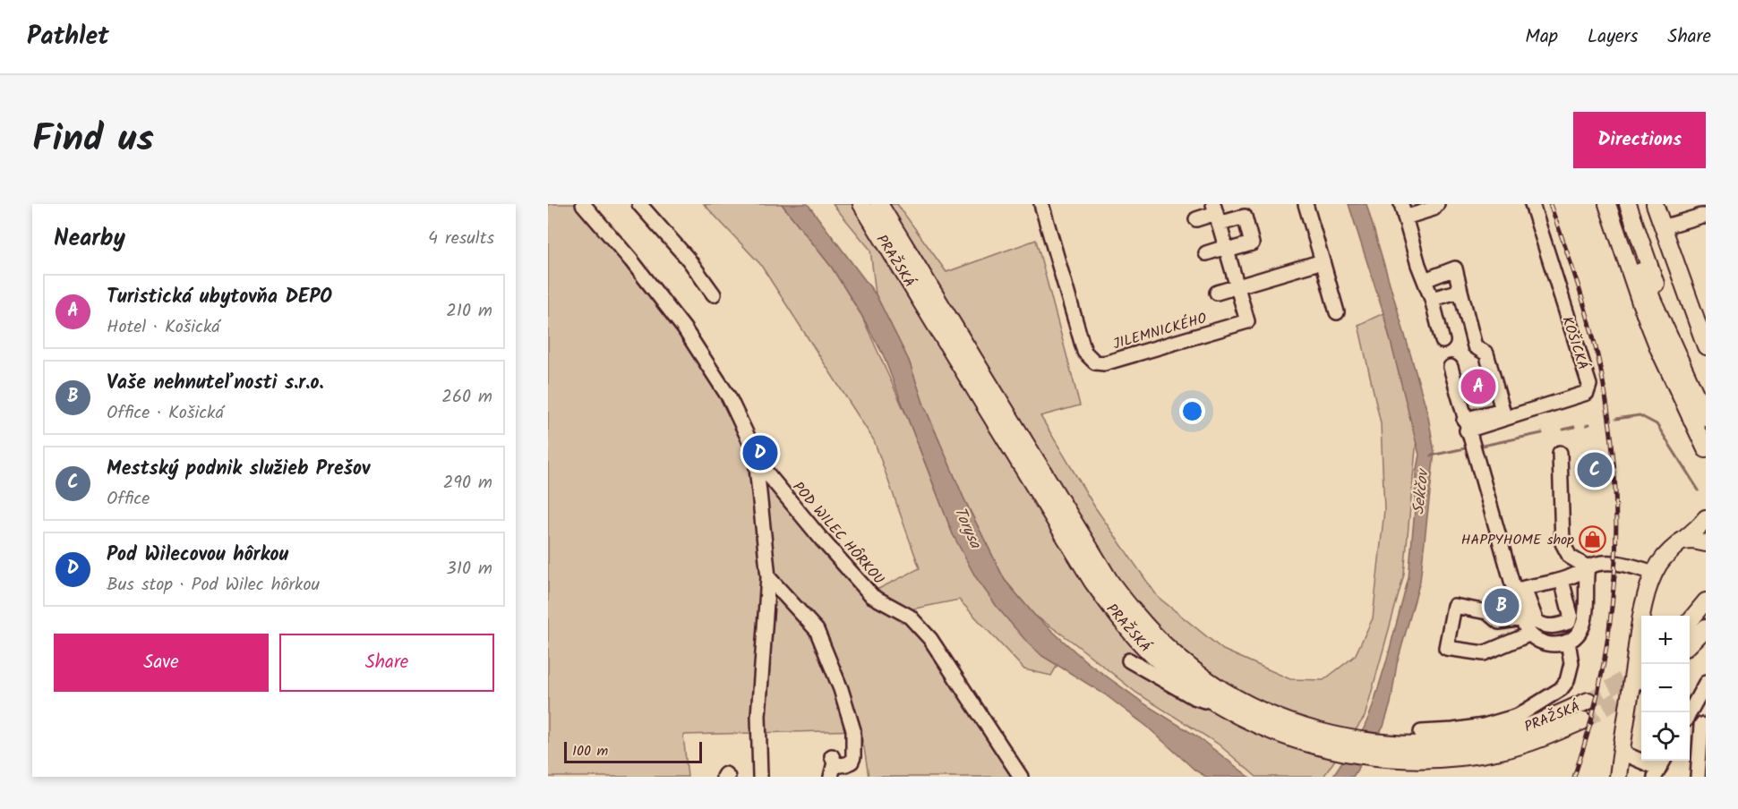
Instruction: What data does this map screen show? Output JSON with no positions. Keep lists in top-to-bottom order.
{
  "streets": {
    "main road": ["PRAŽSKÁ"],
    "street": ["JILEMNICKÉHO", "KOŠICKÁ", "POD WILEC HÔRKOU"]
  },
  "water": ["Sekčov", "Torysa"],
  "places": {
    "shop": ["HAPPYHOME shop"]
  },
  "scale_bar": "100 m",
  "page": {
    "header": "Pathlet",
    "nav": ["Map", "Layers", "Share"],
    "title": "Find us",
    "buttons": [
      "Directions",
      ["Save", "Share"]
    ],
    "heading": ["Nearby", "4 results"],
    "list": [
      {
        "mark": "A",
        "name": "Turistická ubytovňa DEPO",
        "note": "Hotel · Košická",
        "value": "210 m"
      },
      {
        "mark": "B",
        "name": "Vaše nehnuteľnosti s.r.o.",
        "note": "Office · Košická",
        "value": "260 m"
      },
      {
        "mark": "C",
        "name": "Mestský podnik služieb Prešov",
        "note": "Office",
        "value": "290 m"
      },
      {
        "mark": "D",
        "name": "Pod Wilecovou hôrkou",
        "note": "Bus stop · Pod Wilec hôrkou",
        "value": "310 m"
      }
    ],
    "pins": [
      "A",
      "D",
      "C",
      "B"
    ],
    "map_buttons": ["+", "−"],
    "scale": "100 m"
  }
}
